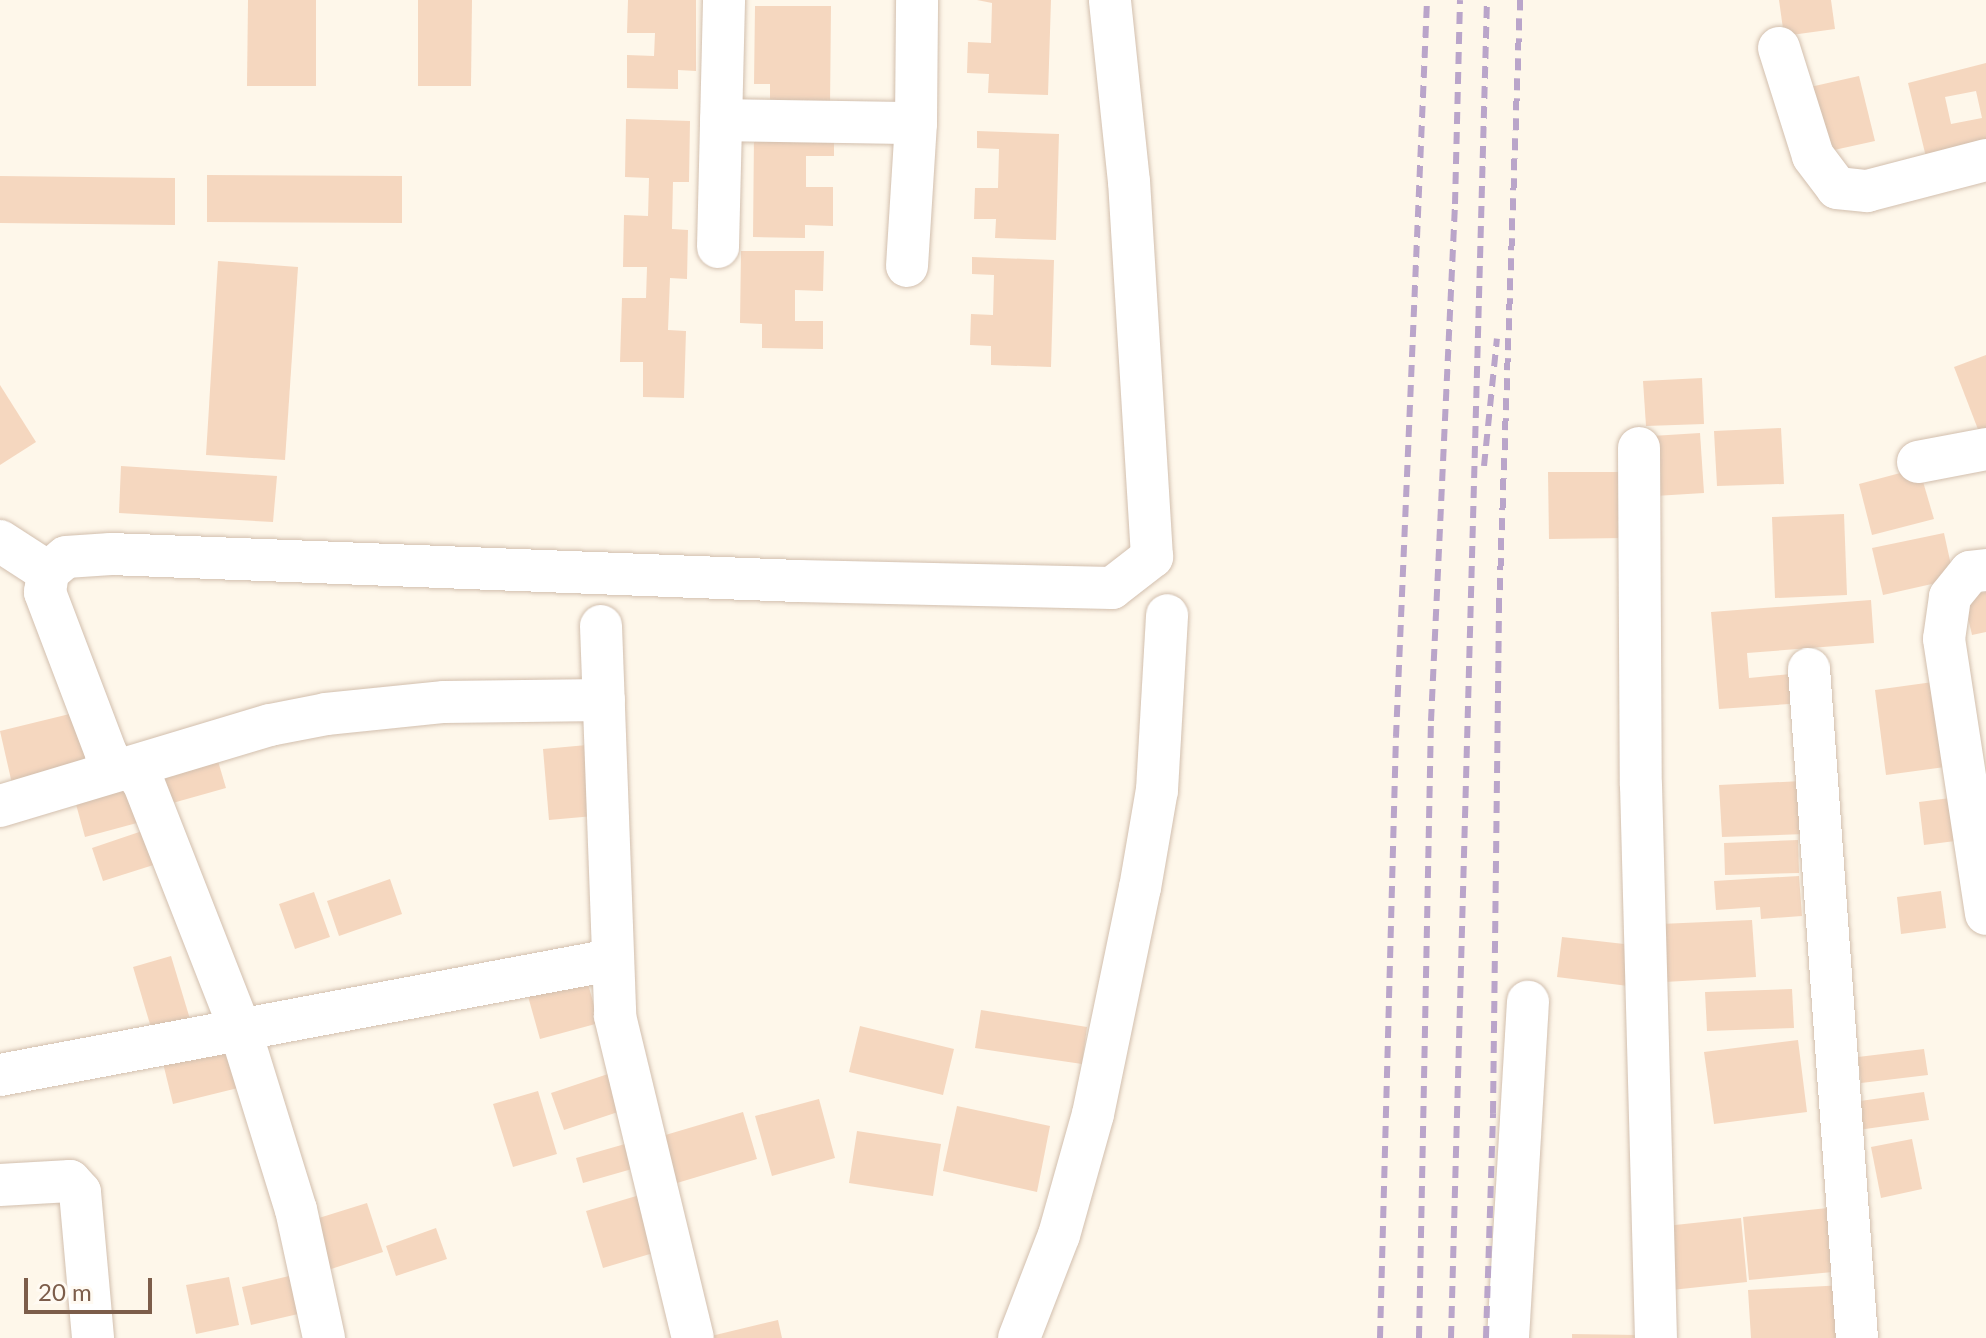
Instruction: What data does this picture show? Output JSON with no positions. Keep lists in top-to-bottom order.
{
  "scale_bar": "20 m"
}
